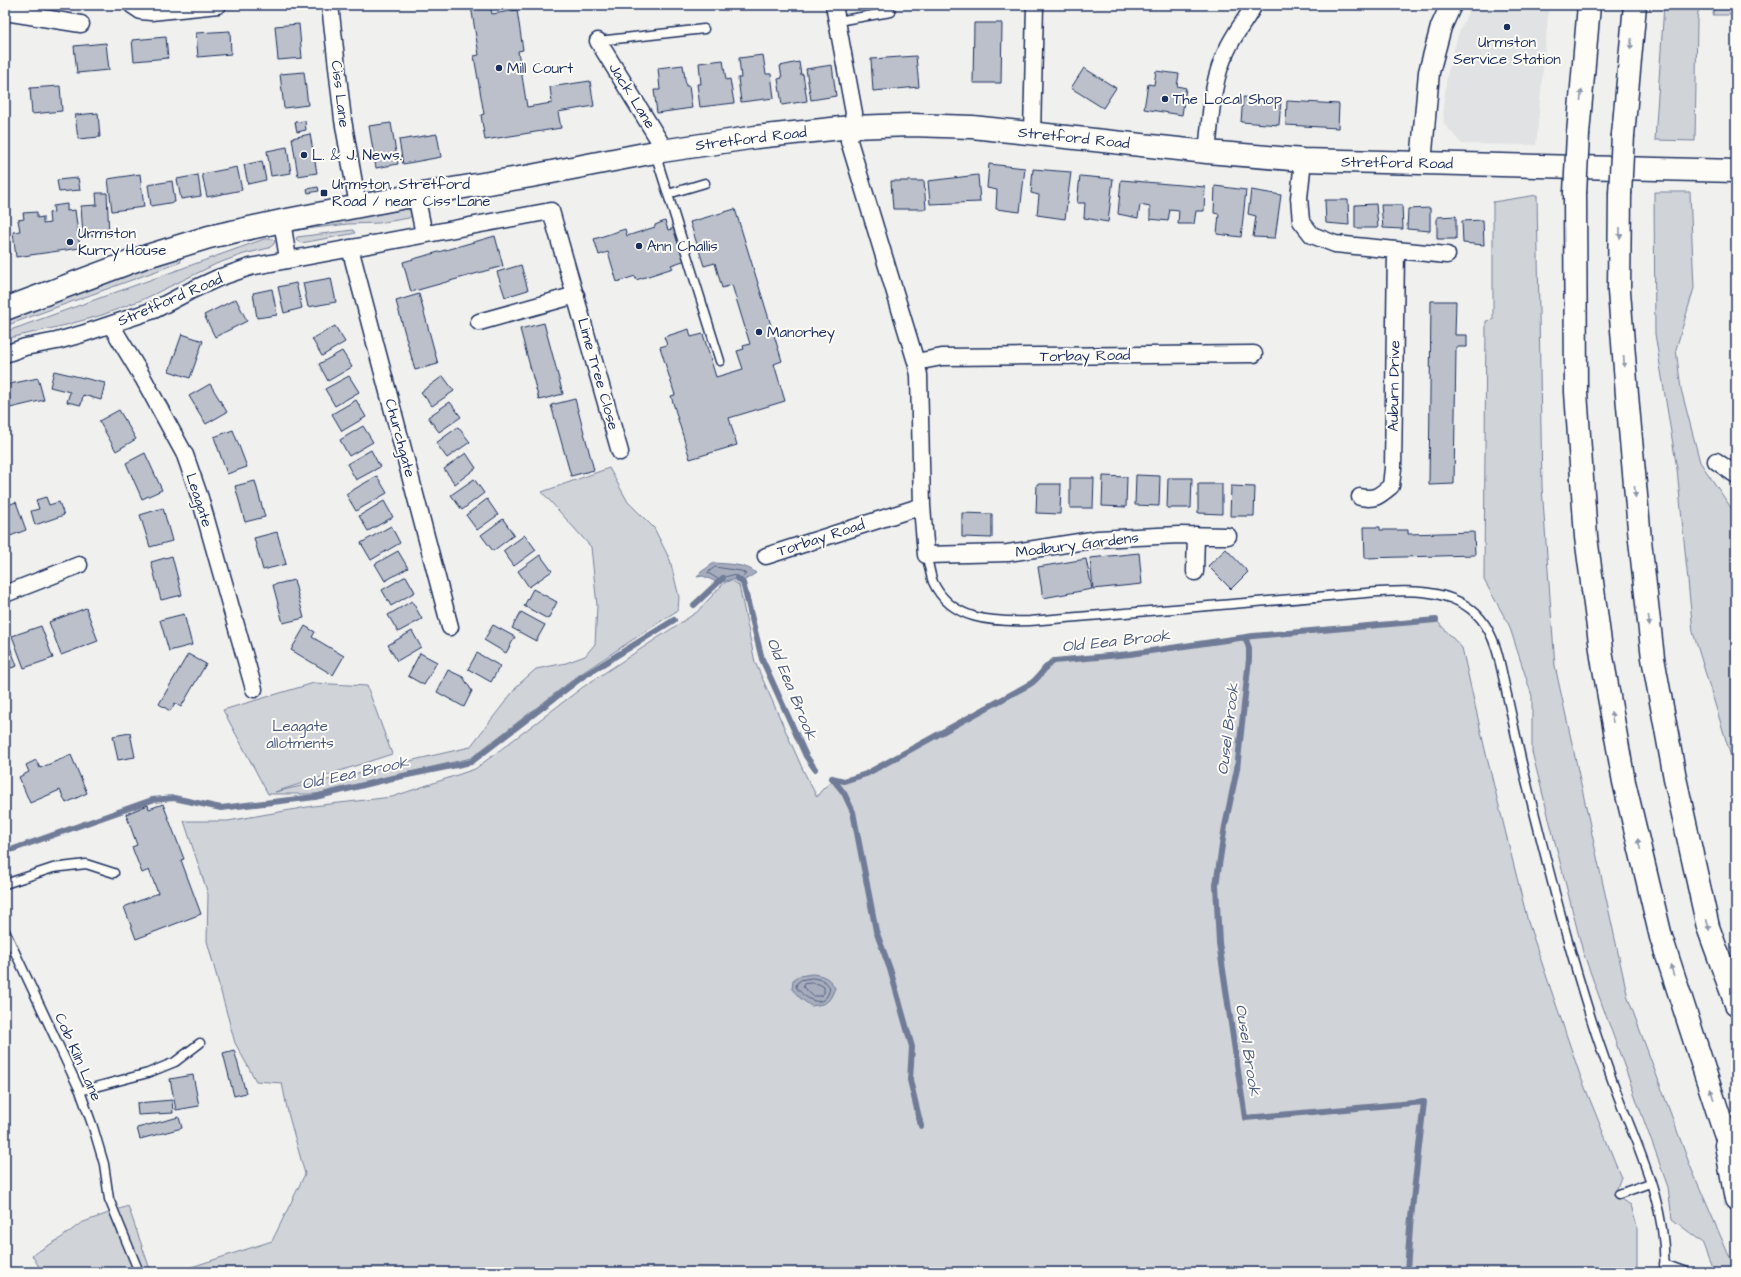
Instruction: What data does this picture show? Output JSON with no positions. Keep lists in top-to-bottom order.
{
  "streets": {
    "main road": ["Stretford Road"],
    "street": [
      "Ciss Lane",
      "Jack Lane",
      "Torbay Road",
      "Lime Tree Close",
      "Auburn Drive",
      "Churchgate",
      "Leagate",
      "Modbury Gardens"
    ],
    "lane": ["Cob Kiln Lane"]
  },
  "crossings": [
    ["Ciss Lane", "Stretford Road"],
    ["Jack Lane", "Stretford Road"],
    ["Stretford Road", "Lime Tree Close"],
    ["Stretford Road", "Churchgate"],
    ["Stretford Road", "Leagate"]
  ],
  "water": ["Old Eea Brook", "Ousel Brook"],
  "parks": ["Leagate allotments"],
  "places": {
    "other": [
      "Urmston Service Station",
      "Mill Court",
      "The Local Shop",
      "L. & J. News.",
      "Urmston Kurry House",
      "Ann Challis",
      "Manorhey"
    ],
    "transit": ["Urmston, Stretford Road / near Ciss Lane"]
  }
}
